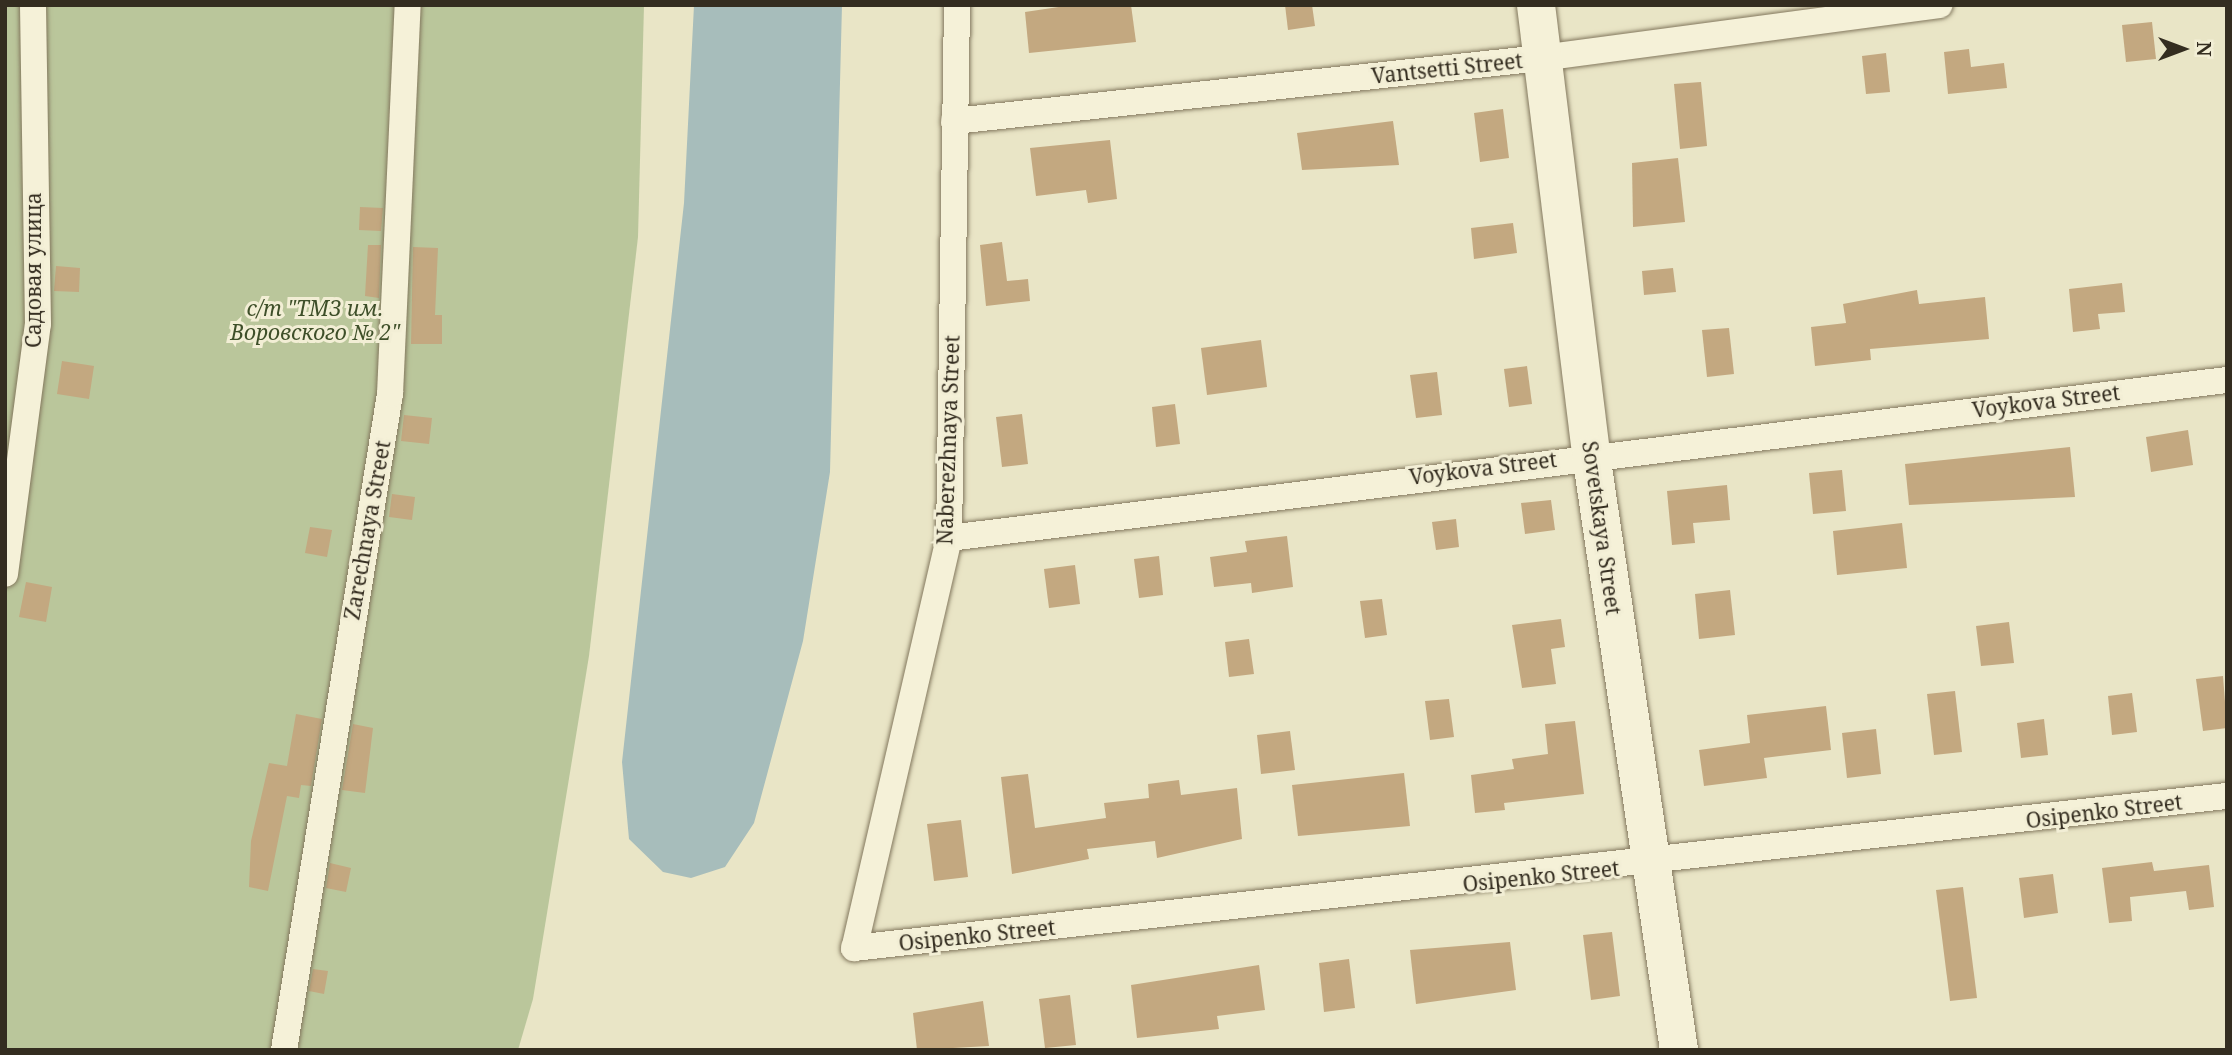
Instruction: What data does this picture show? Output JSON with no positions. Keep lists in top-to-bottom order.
{
  "streets": {
    "street": [
      "Vantsetti Street",
      "Садовая улица",
      "Voykova Street",
      "Naberezhnaya Street",
      "Sovetskaya Street",
      "Zarechnaya Street",
      "Osipenko Street"
    ]
  },
  "crossings": [
    ["Vantsetti Street", "Naberezhnaya Street"],
    ["Vantsetti Street", "Sovetskaya Street"],
    ["Voykova Street", "Naberezhnaya Street"],
    ["Voykova Street", "Sovetskaya Street"],
    ["Naberezhnaya Street", "Osipenko Street"],
    ["Sovetskaya Street", "Osipenko Street"]
  ],
  "parks": ["с/т \"ТМЗ им. Воровского № 2\""],
  "north": "right"
}
